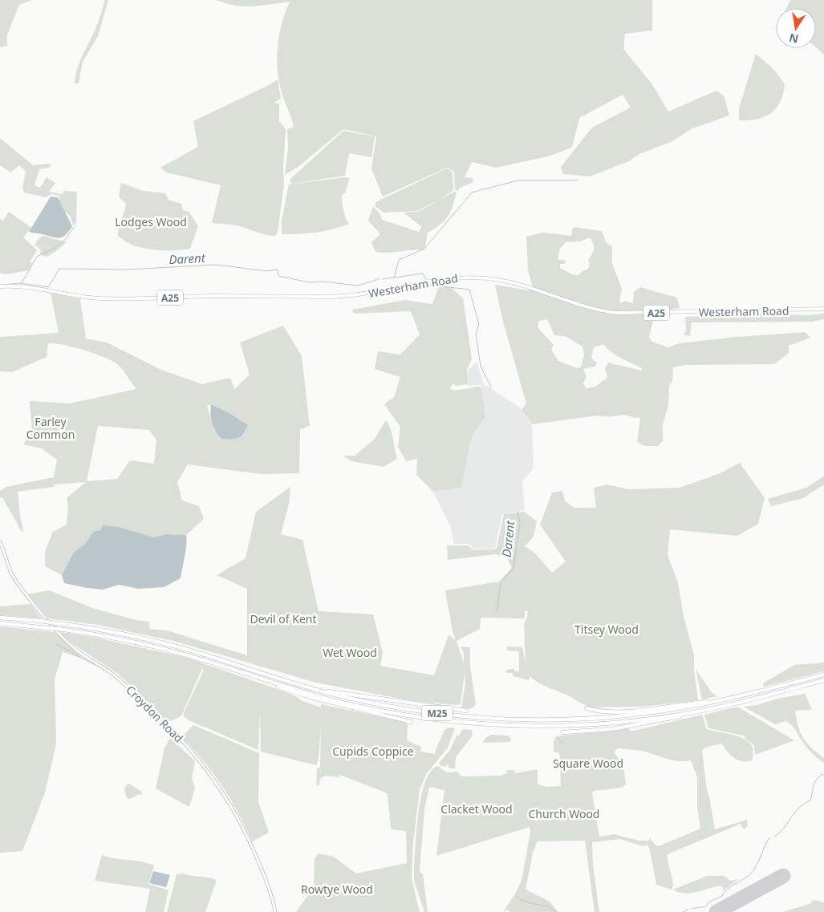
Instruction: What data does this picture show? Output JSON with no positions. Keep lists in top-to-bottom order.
{
  "streets": {
    "highway": ["M25"],
    "main road": ["Westerham Road", "A25", "Croydon Road"]
  },
  "water": ["Darent"],
  "parks": [
    "Lodges Wood",
    "Farley Common",
    "Devil of Kent",
    "Titsey Wood",
    "Wet Wood",
    "Cupids Coppice",
    "Square Wood",
    "Clacket Wood",
    "Church Wood",
    "Rowtye Wood"
  ],
  "north": "bottom"
}
